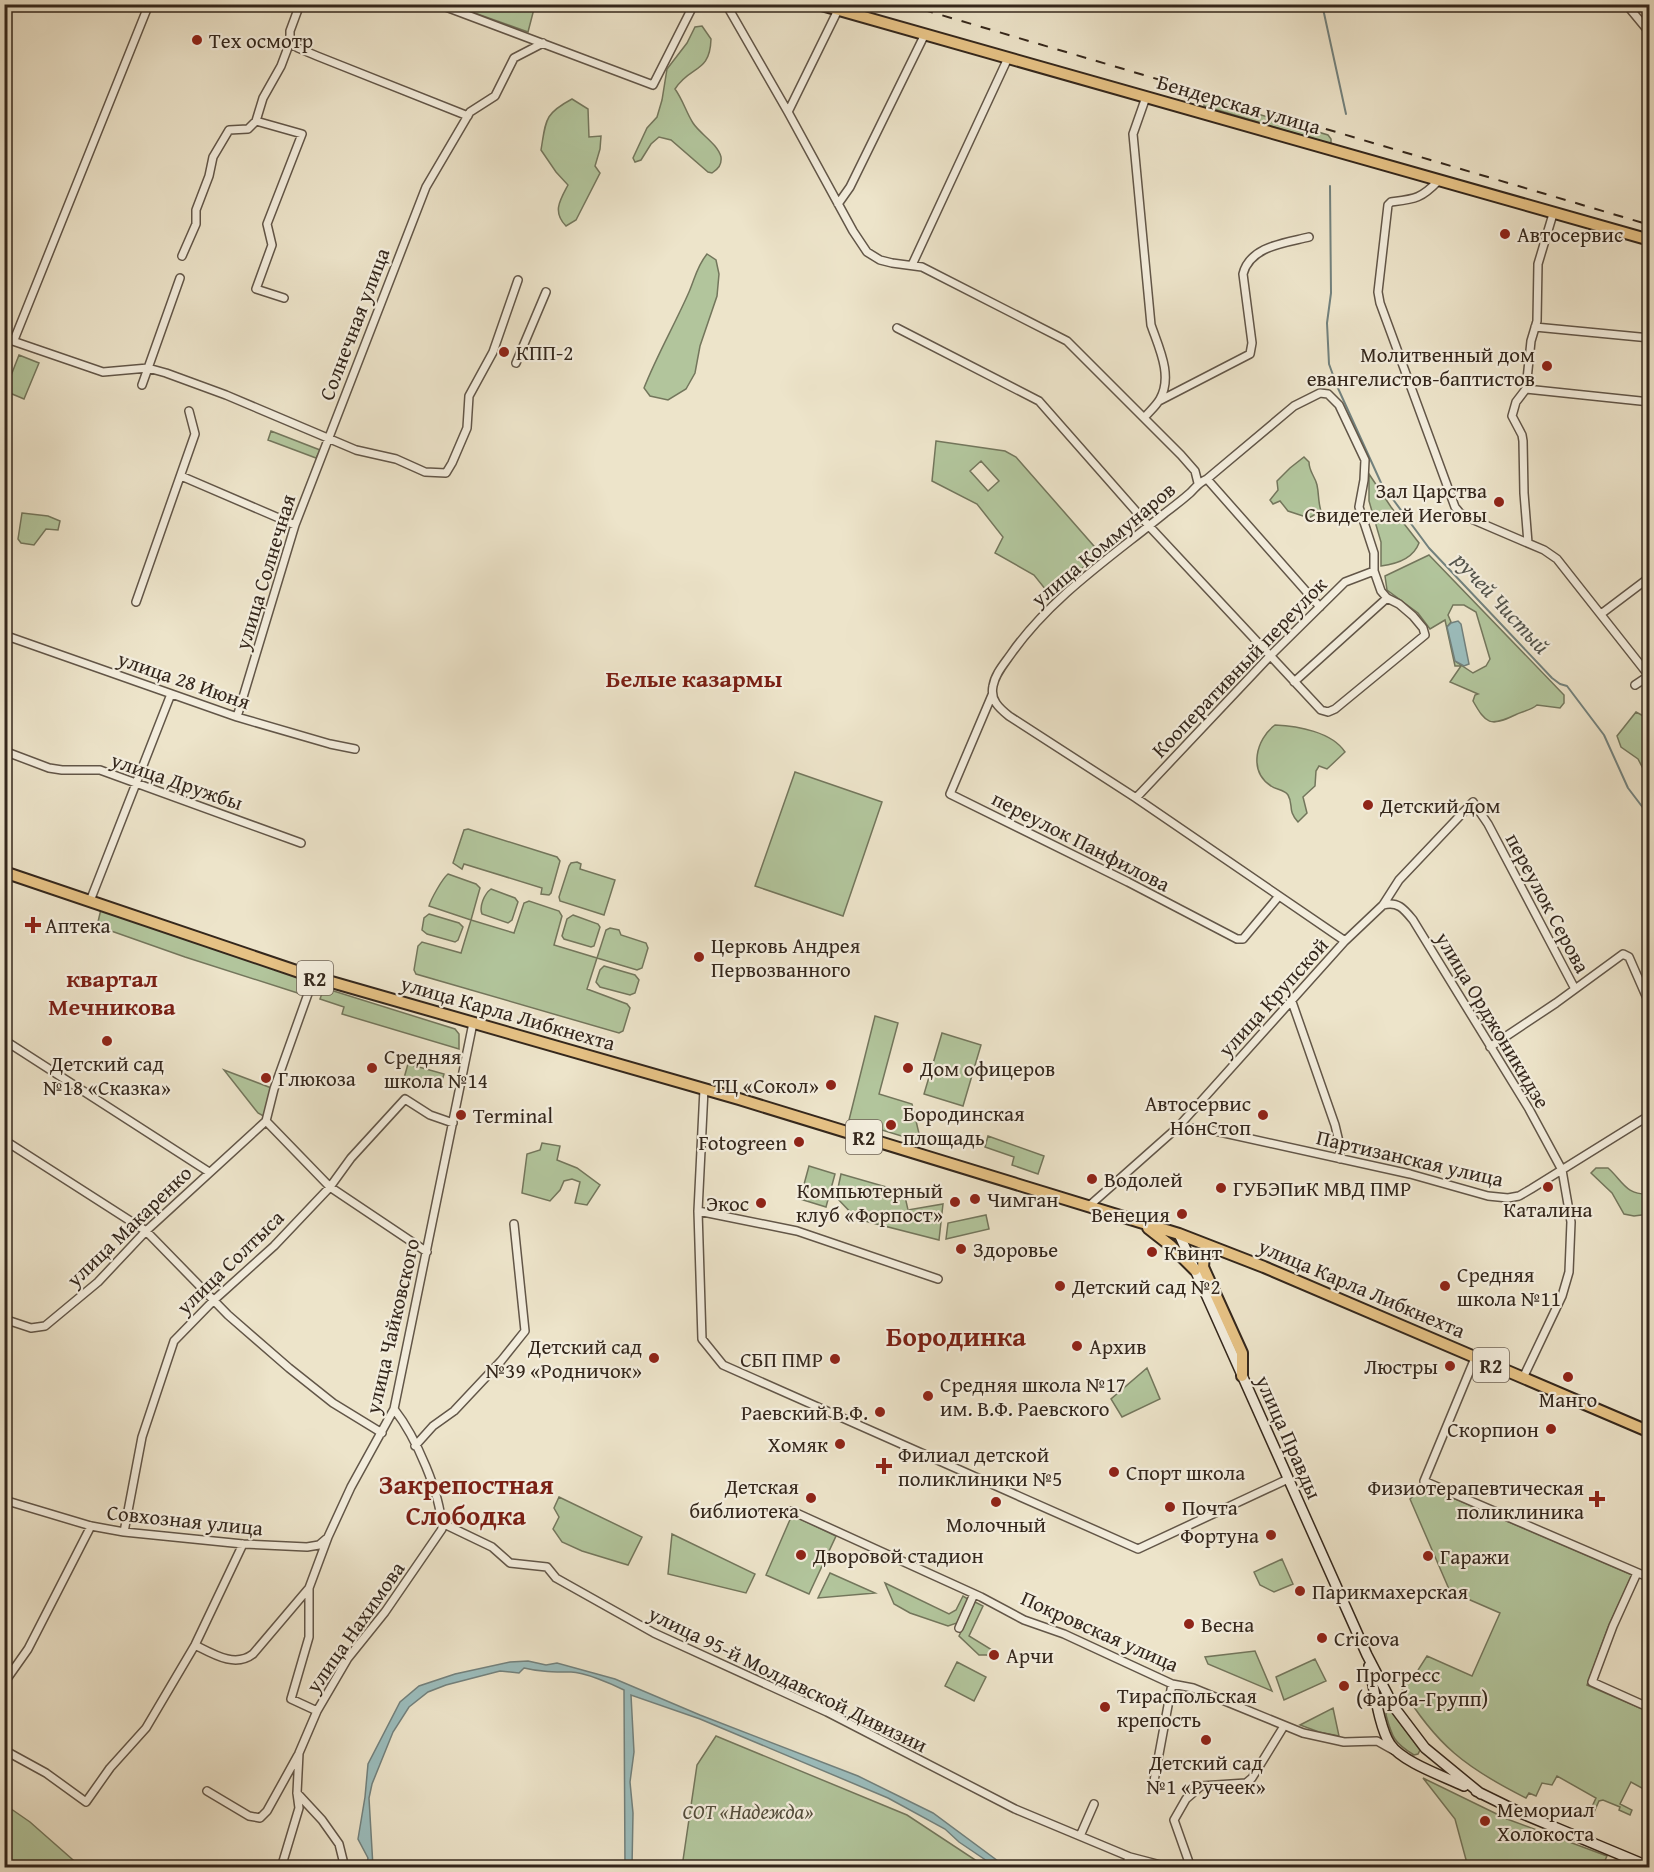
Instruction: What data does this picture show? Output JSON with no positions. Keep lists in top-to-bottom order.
{
  "streets": {
    "main road": [
      "Бендерская улица",
      "R2",
      "улица Карла Либкнехта",
      "улица Правды"
    ],
    "street": [
      "Солнечная улица",
      "улица Коммунаров",
      "улица Солнечная",
      "Кооперативный переулок",
      "улица 28 Июня",
      "улица Дружбы",
      "переулок Панфилова",
      "переулок Серова",
      "улица Крупской",
      "улица Орджоникидзе",
      "Партизанская улица",
      "улица Макаренко",
      "улица Солтыса",
      "улица Чайковского",
      "Совхозная улица",
      "улица Нахимова",
      "Покровская улица",
      "улица 95-й Молдавской Дивизии"
    ]
  },
  "crossings": [
    ["Солнечная улица", "улица Солнечная"],
    ["улица Коммунаров", "Кооперативный переулок"],
    ["улица Коммунаров", "переулок Панфилова"],
    ["улица Солнечная", "улица 28 Июня"],
    ["переулок Серова", "улица Крупской"],
    ["улица Крупской", "улица Карла Либкнехта"],
    ["улица Крупской", "улица Орджоникидзе"],
    ["улица Крупской", "Партизанская улица"],
    ["улица Карла Либкнехта", "улица Орджоникидзе"],
    ["улица Карла Либкнехта", "улица Чайковского"],
    ["улица Карла Либкнехта", "улица Правды"],
    ["улица Орджоникидзе", "Партизанская улица"],
    ["улица Солтыса", "улица Чайковского"],
    ["улица Солтыса", "Совхозная улица"],
    ["улица Чайковского", "Совхозная улица"],
    ["улица Чайковского", "улица Нахимова"],
    ["улица Нахимова", "улица 95-й Молдавской Дивизии"]
  ],
  "districts": [
    "Белые казармы",
    "квартал Мечникова",
    "Бородинка",
    "Закрепостная Слободка"
  ],
  "water": ["ручей Чистый"],
  "parks": ["СОТ «Надежда»"],
  "places": {
    "other": [
      "Тех осмотр",
      "Автосервис",
      "КПП-2",
      "Молитвенный дом евангелистов-баптистов",
      "Зал Царства Свидетелей Иеговы",
      "Детский дом",
      "Церковь Андрея Первозванного",
      "Детский сад №18 «Сказка»",
      "Средняя школа №14",
      "Дом офицеров",
      "Глюкоза",
      "ТЦ «Сокол»",
      "Terminal",
      "Автосервис НонСтоп",
      "Бородинская площадь",
      "Fotogreen",
      "Водолей",
      "Каталина",
      "ГУБЭПиК МВД ПМР",
      "Чимган",
      "Компьютерный клуб «Форпост»",
      "Экос",
      "Венеция",
      "Здоровье",
      "Квинт",
      "Детский сад №2",
      "Средняя школа №11",
      "Архив",
      "Детский сад №39 «Родничок»",
      "СБП ПМР",
      "Люстры",
      "Манго",
      "Средняя школа №17 им. В.Ф. Раевского",
      "Раевский В.Ф.",
      "Скорпион",
      "Хомяк",
      "Спорт школа",
      "Детская библиотека",
      "Молочный",
      "Почта",
      "Фортуна",
      "Дворовой стадион",
      "Гаражи",
      "Парикмахерская",
      "Весна",
      "Cricova",
      "Арчи",
      "Прогресс (Фарба-Групп)",
      "Тираспольская крепость",
      "Детский сад №1 «Ручеек»",
      "Мемориал Холокоста"
    ],
    "health": ["Аптека", "Филиал детской поликлиники №5", "Физиотерапевтическая поликлиника"]
  }
}
